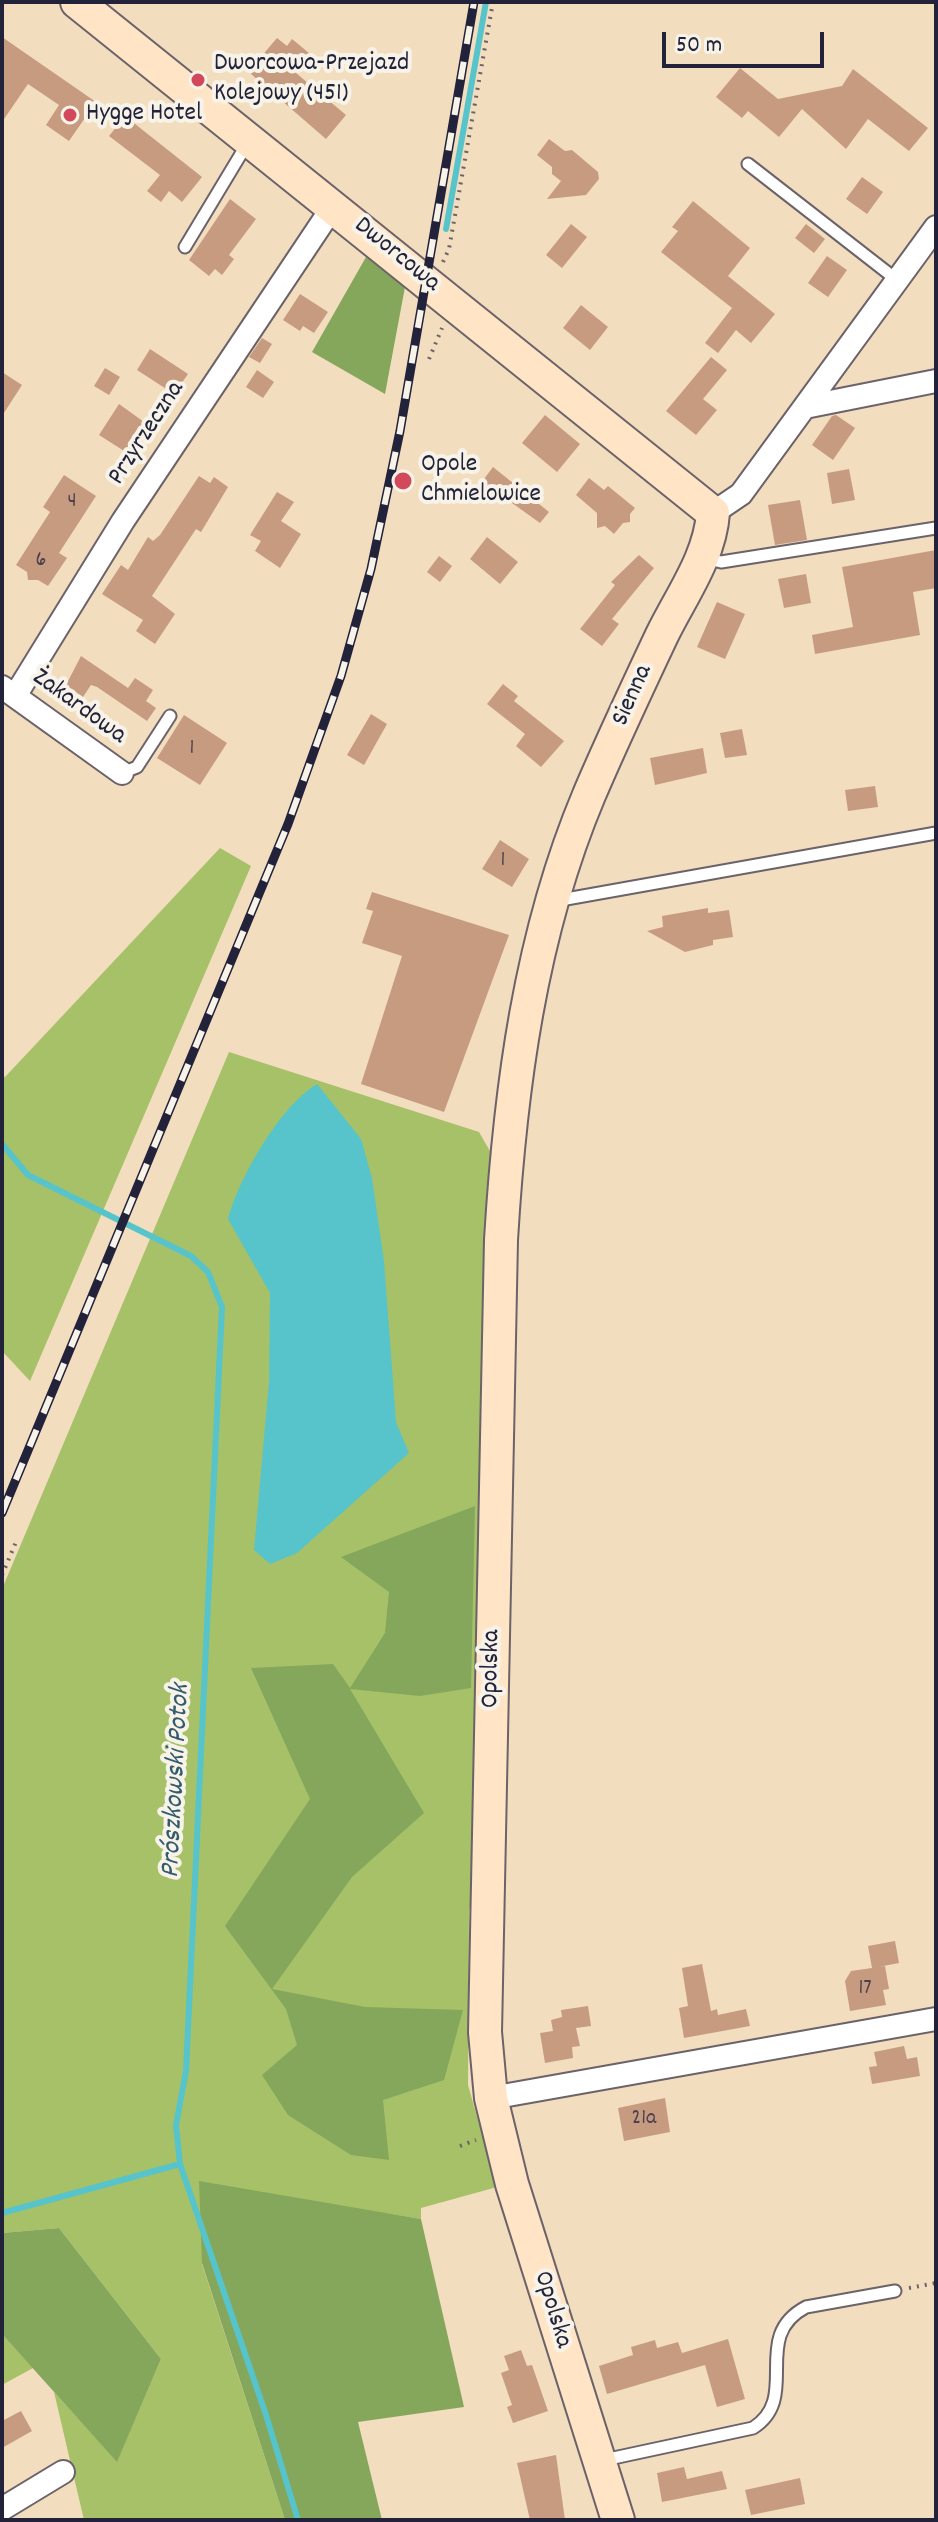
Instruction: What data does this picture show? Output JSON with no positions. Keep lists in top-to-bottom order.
{
  "streets": {
    "street": [
      "Dworcowa",
      "Przyrzeczna",
      "Sienna",
      "Żakardowa",
      "Opolska"
    ]
  },
  "crossings": [
    ["Dworcowa", "Przyrzeczna"],
    ["Dworcowa", "Sienna"],
    ["Przyrzeczna", "Żakardowa"],
    ["Sienna", "Opolska"]
  ],
  "water": ["Prószkowski Potok"],
  "places": ["Dworcowa-Przejazd Kolejowy (451)", "Hygge Hotel", "Opole Chmielowice"],
  "house_numbers": [
    "4",
    "6",
    "1",
    "1",
    "17",
    "21a"
  ],
  "scale_bar": "50 m"
}
